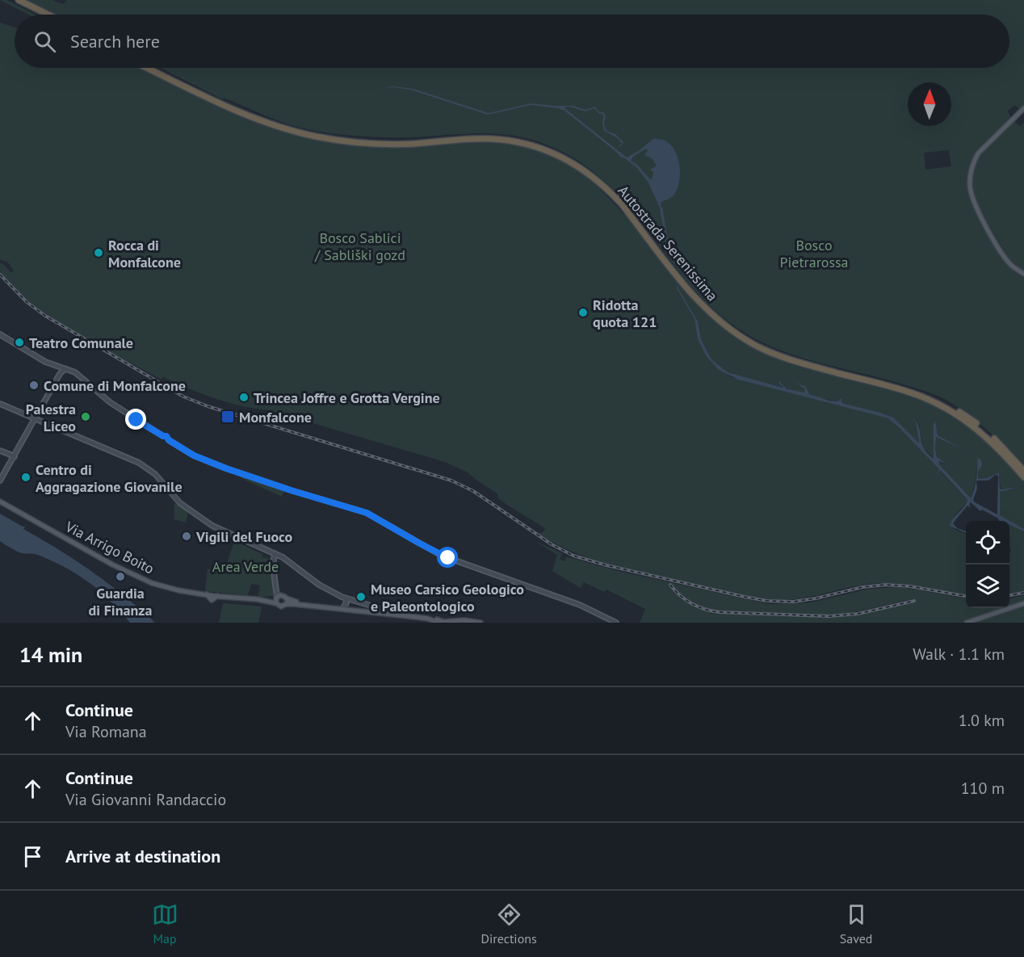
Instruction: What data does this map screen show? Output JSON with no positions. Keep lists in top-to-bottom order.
{
  "streets": {
    "highway": ["Autostrada Serenissima"],
    "main road": ["Via Arrigo Boito"]
  },
  "parks": ["Bosco Sablici / Sabliški gozd", "Bosco Pietrarossa", "Area Verde"],
  "places": {
    "other": [
      "Rocca di Monfalcone",
      "Ridotta quota 121",
      "Teatro Comunale",
      "Comune di Monfalcone",
      "Trincea Joffre e Grotta Vergine",
      "Palestra Liceo",
      "Centro di Aggragazione Giovanile",
      "Vigili del Fuoco",
      "Guardia di Finanza",
      "Museo Carsico Geologico e Paleontologico"
    ],
    "transit": ["Monfalcone"]
  },
  "north": "top",
  "page": {
    "search": "Search here",
    "heading": ["14 min", "Walk · 1.1 km"],
    "list": [
      ["Continue", "Via Romana", "1.0 km"],
      ["Continue", "Via Giovanni Randaccio", "110 m"],
      "Arrive at destination"
    ],
    "nav": ["Map", "Directions", "Saved"]
  }
}
